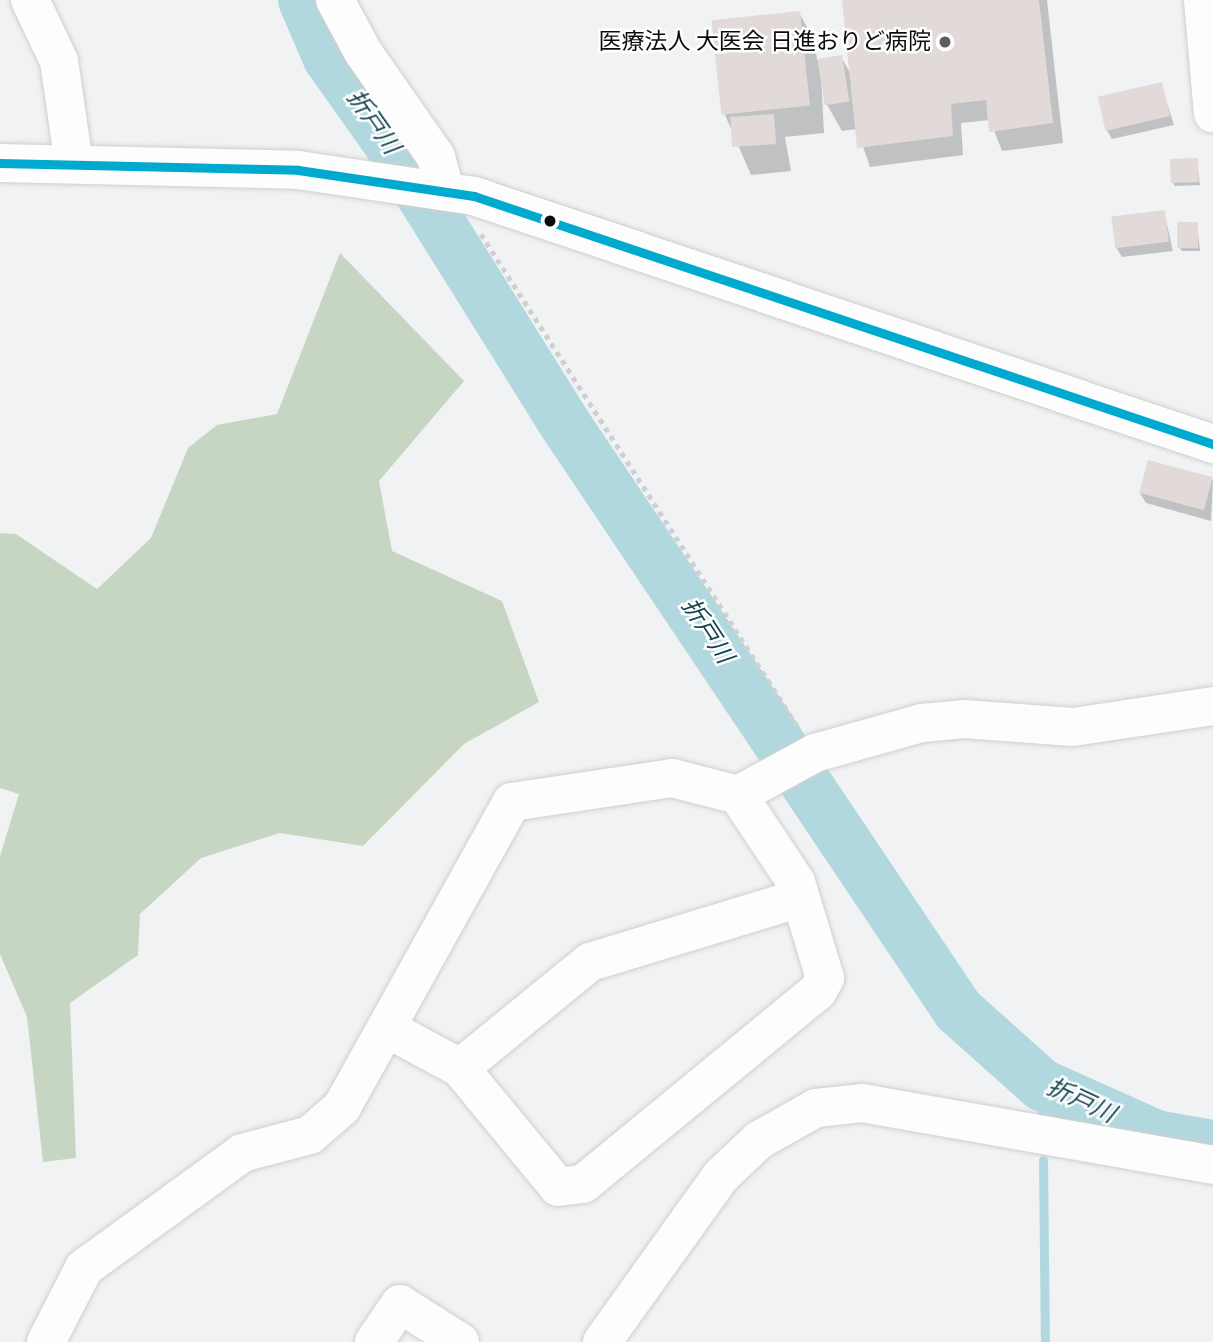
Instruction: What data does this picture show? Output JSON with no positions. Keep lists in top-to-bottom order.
{
  "water": ["折戸川"],
  "places": ["医療法人 大医会 日進おりど病院"]
}
